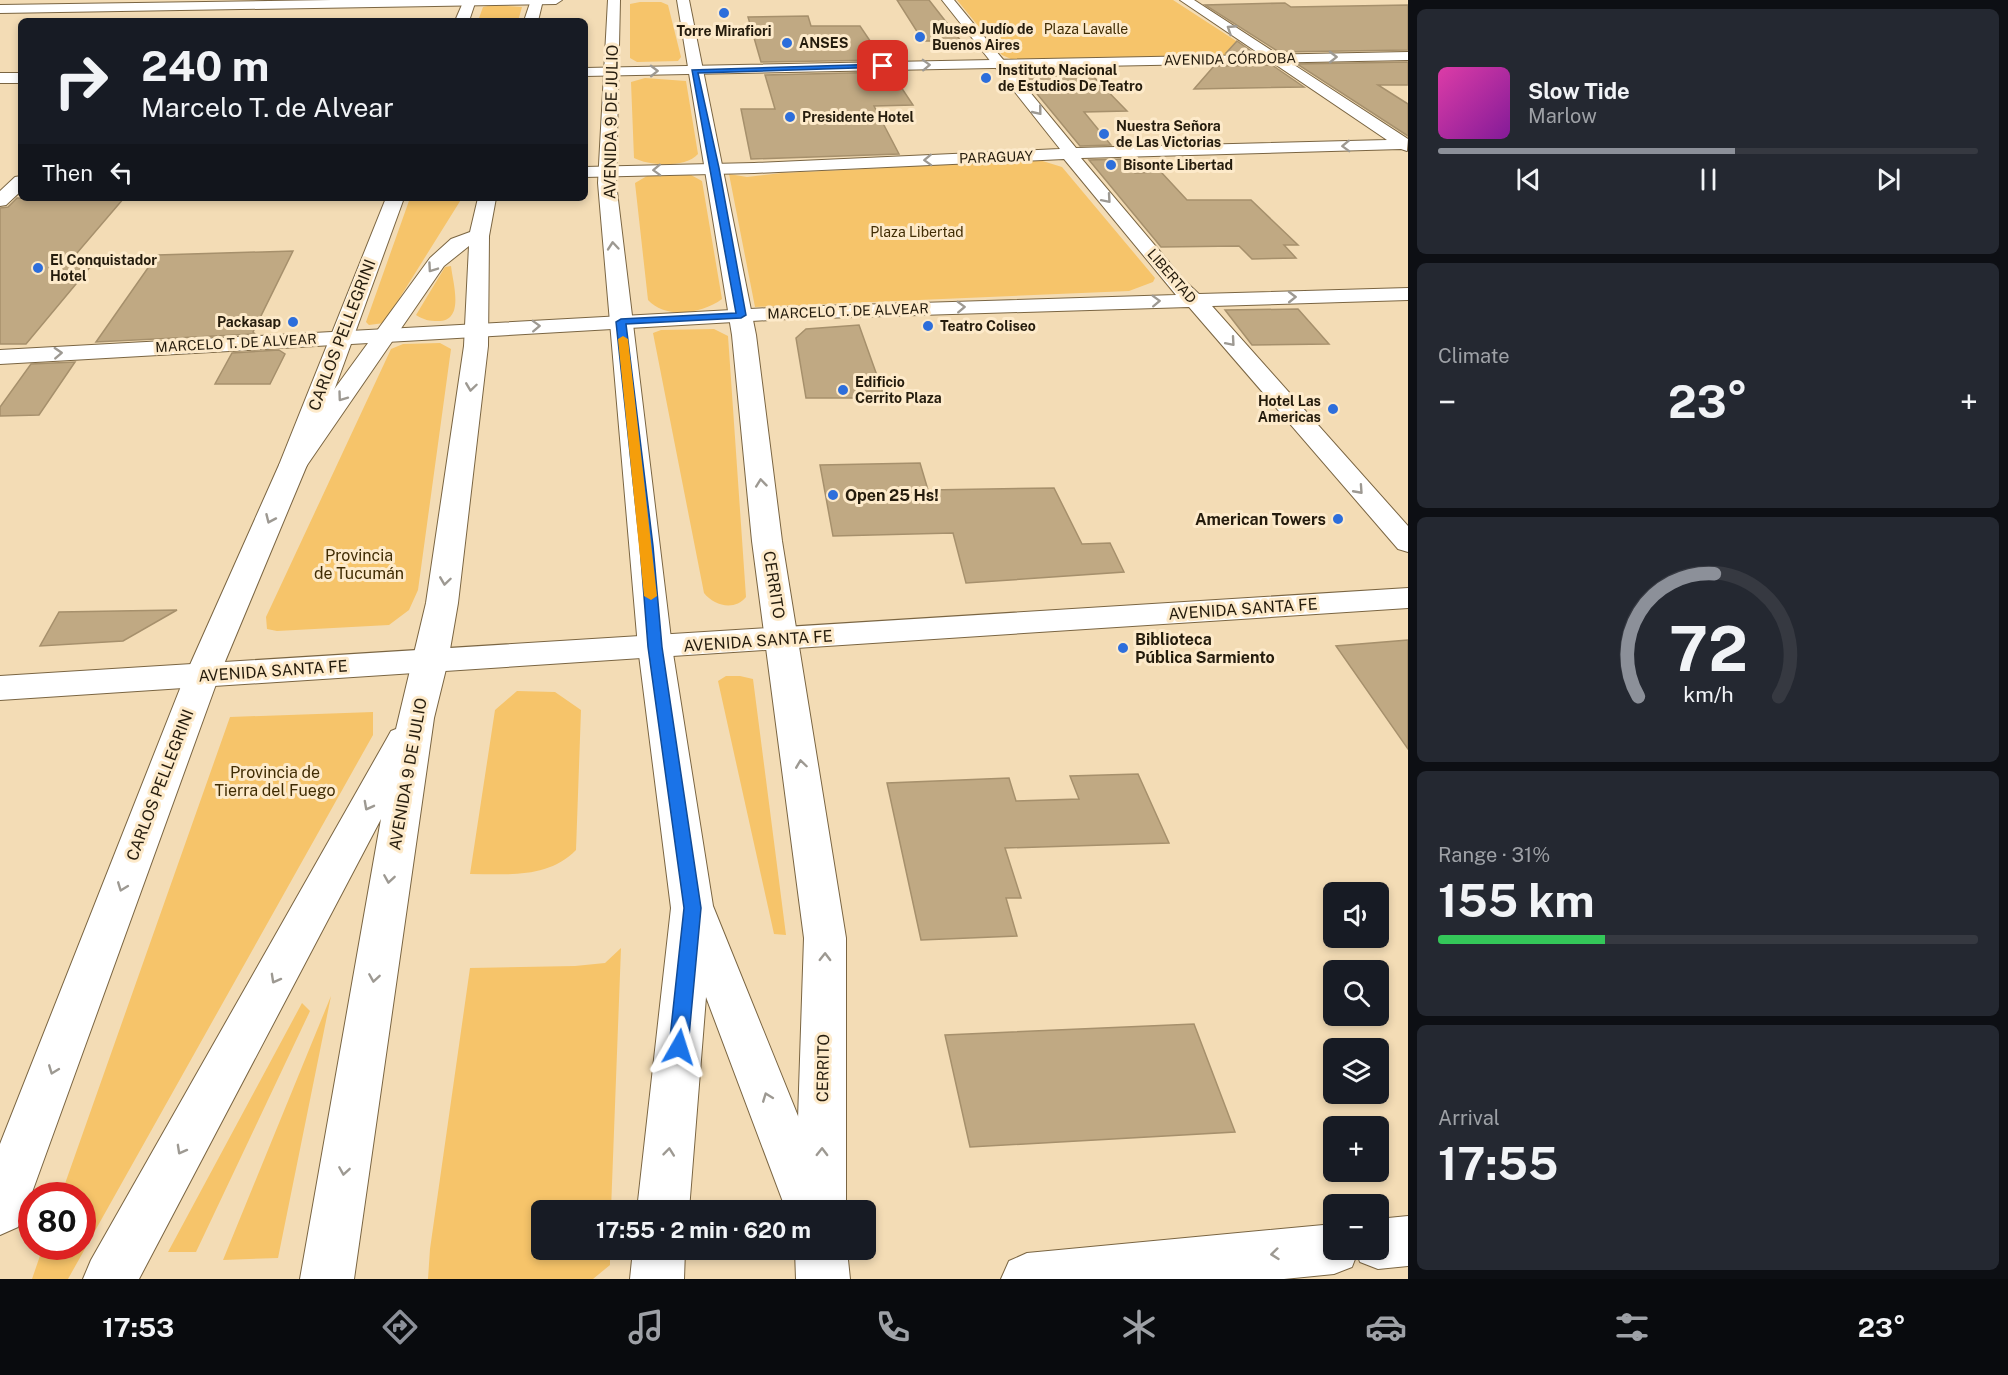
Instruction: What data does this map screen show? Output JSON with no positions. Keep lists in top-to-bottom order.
{
  "streets": {
    "main road": [
      "AVENIDA CÓRDOBA",
      "AVENIDA 9 DE JULIO",
      "CARLOS PELLEGRINI",
      "CERRITO",
      "AVENIDA SANTA FE"
    ],
    "street": ["PARAGUAY", "LIBERTAD", "MARCELO T. DE ALVEAR"]
  },
  "crossings": [
    ["AVENIDA CÓRDOBA", "AVENIDA 9 DE JULIO"],
    ["AVENIDA CÓRDOBA", "LIBERTAD"],
    ["AVENIDA CÓRDOBA", "CERRITO"],
    ["AVENIDA 9 DE JULIO", "PARAGUAY"],
    ["AVENIDA 9 DE JULIO", "MARCELO T. DE ALVEAR"],
    ["AVENIDA 9 DE JULIO", "AVENIDA SANTA FE"],
    ["PARAGUAY", "LIBERTAD"],
    ["PARAGUAY", "CERRITO"],
    ["LIBERTAD", "MARCELO T. DE ALVEAR"],
    ["MARCELO T. DE ALVEAR", "CARLOS PELLEGRINI"],
    ["MARCELO T. DE ALVEAR", "CERRITO"],
    ["CARLOS PELLEGRINI", "AVENIDA SANTA FE"],
    ["CERRITO", "AVENIDA SANTA FE"]
  ],
  "one_way": [
    "AVENIDA CÓRDOBA",
    "PARAGUAY",
    "LIBERTAD",
    "MARCELO T. DE ALVEAR"
  ],
  "parks": [
    "Plaza Lavalle",
    "Plaza Libertad",
    "Provincia de Tucumán",
    "Provincia de Tierra del Fuego"
  ],
  "places": [
    "Torre Mirafiori",
    "Museo Judío de Buenos Aires",
    "ANSES",
    "Instituto Nacional de Estudios De Teatro",
    "Presidente Hotel",
    "Nuestra Señora de Las Victorias",
    "Bisonte Libertad",
    "El Conquistador Hotel",
    "Packasap",
    "Teatro Coliseo",
    "Edificio Cerrito Plaza",
    "Hotel Las Americas",
    "Open 25 Hs!",
    "American Towers",
    "Biblioteca Pública Sarmiento"
  ],
  "page": {
    "turn": ["240 m", "Marcelo T. de Alvear"],
    "song": ["Slow Tide", "Marlow"],
    "then": "Then",
    "tile": [
      "Climate",
      ["Range · 31%", "155 km"],
      ["Arrival", "17:55"]
    ],
    "heat": ["−", "23°", "+"],
    "map_buttons": ["+", "−"],
    "limit": "80",
    "trip": "17:55 · 2 min · 620 m",
    "tabs": ["17:53", "23°"],
    "gauge": ["72", "km/h"]
  }
}
